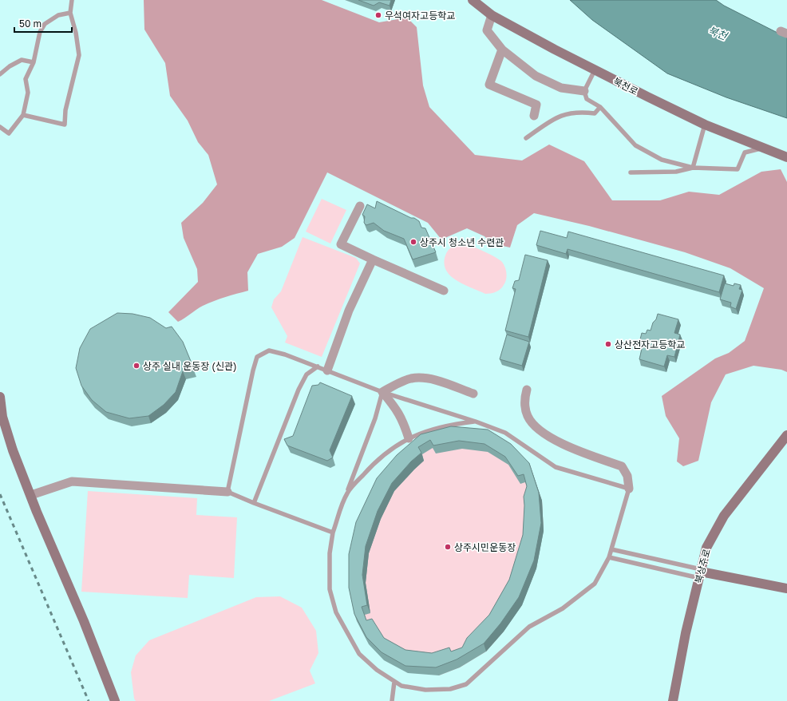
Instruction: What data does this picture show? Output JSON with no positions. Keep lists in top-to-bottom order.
{
  "streets": {
    "street": ["북천로", "북상주로"]
  },
  "water": ["북천"],
  "places": [
    "우석여자고등학교",
    "상주시 청소년 수련관",
    "상산전자고등학교",
    "상주 실내 운동장 (신관)",
    "상주시민운동장"
  ],
  "scale_bar": "50 m"
}
